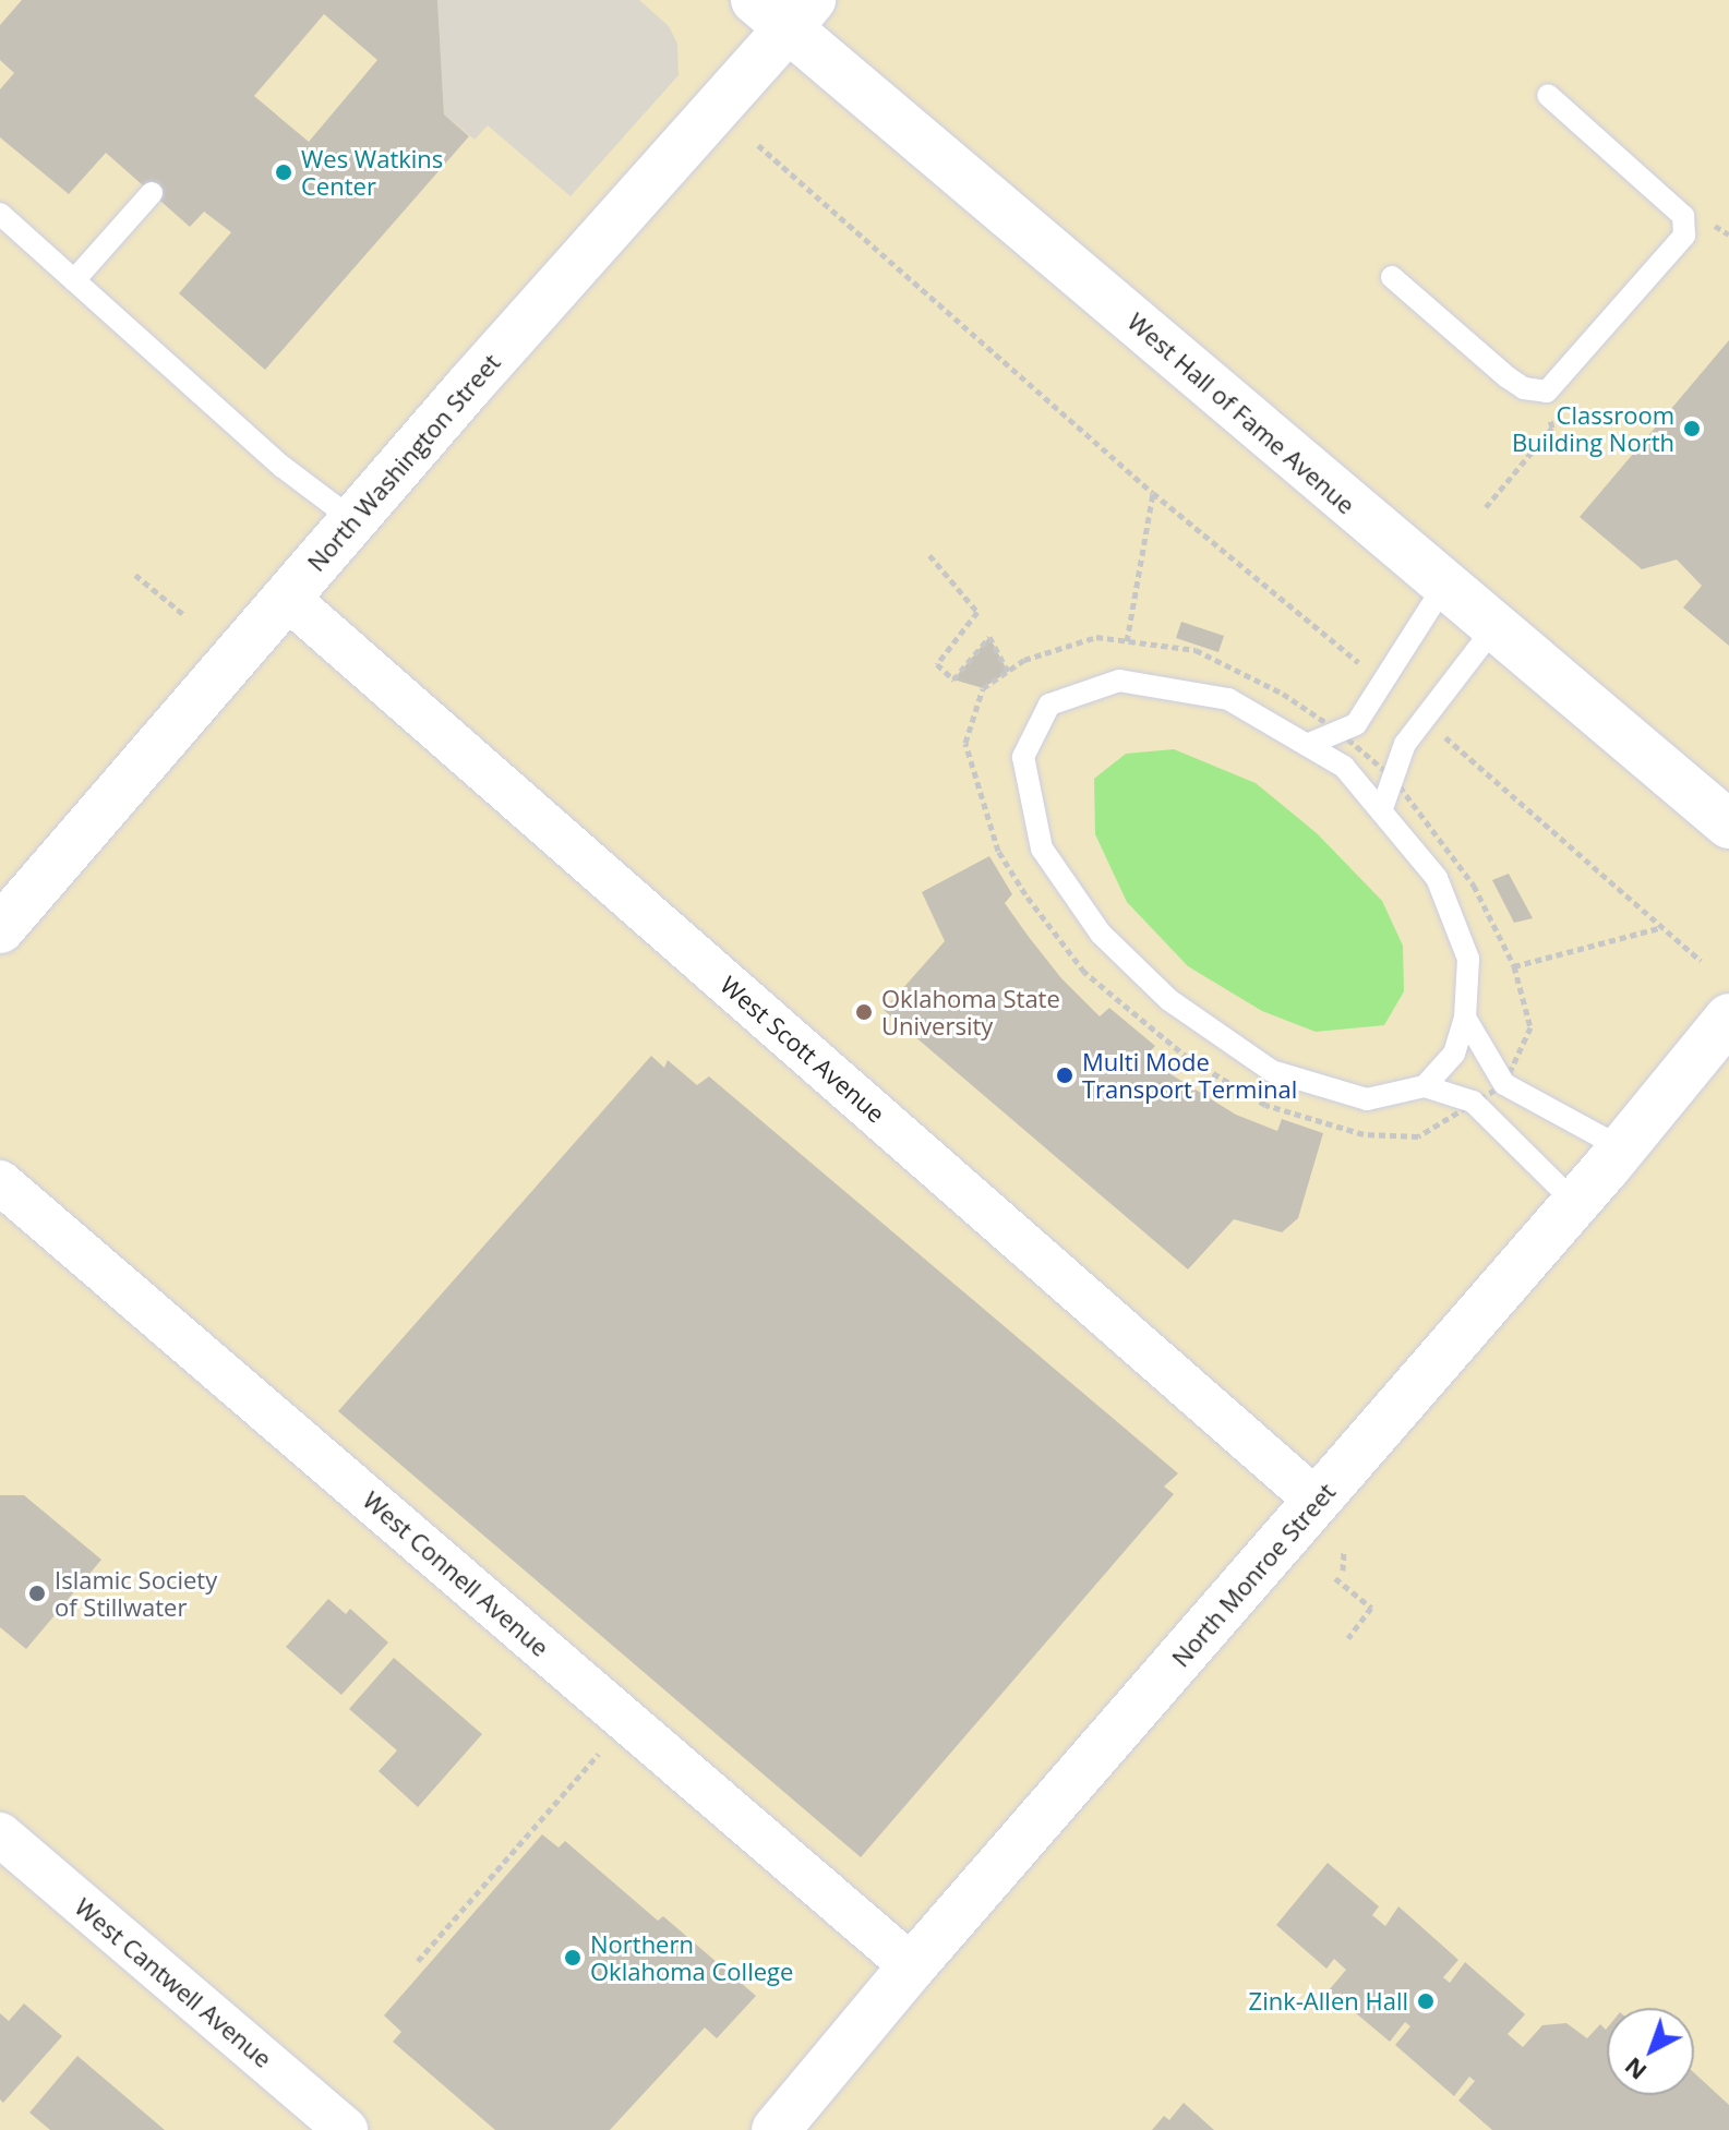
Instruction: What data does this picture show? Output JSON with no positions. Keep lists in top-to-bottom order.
{
  "streets": {
    "main road": ["West Hall of Fame Avenue", "North Washington Street", "North Monroe Street"],
    "street": ["West Scott Avenue", "West Connell Avenue", "West Cantwell Avenue"]
  },
  "crossings": [
    ["West Hall of Fame Avenue", "North Washington Street"],
    ["North Washington Street", "West Scott Avenue"],
    ["West Scott Avenue", "North Monroe Street"],
    ["West Connell Avenue", "North Monroe Street"]
  ],
  "places": [
    "Wes Watkins Center",
    "Classroom Building North",
    "Oklahoma State University",
    "Multi Mode Transport Terminal",
    "Islamic Society of Stillwater",
    "Northern Oklahoma College",
    "Zink-Allen Hall"
  ],
  "north": "bottom left"
}
